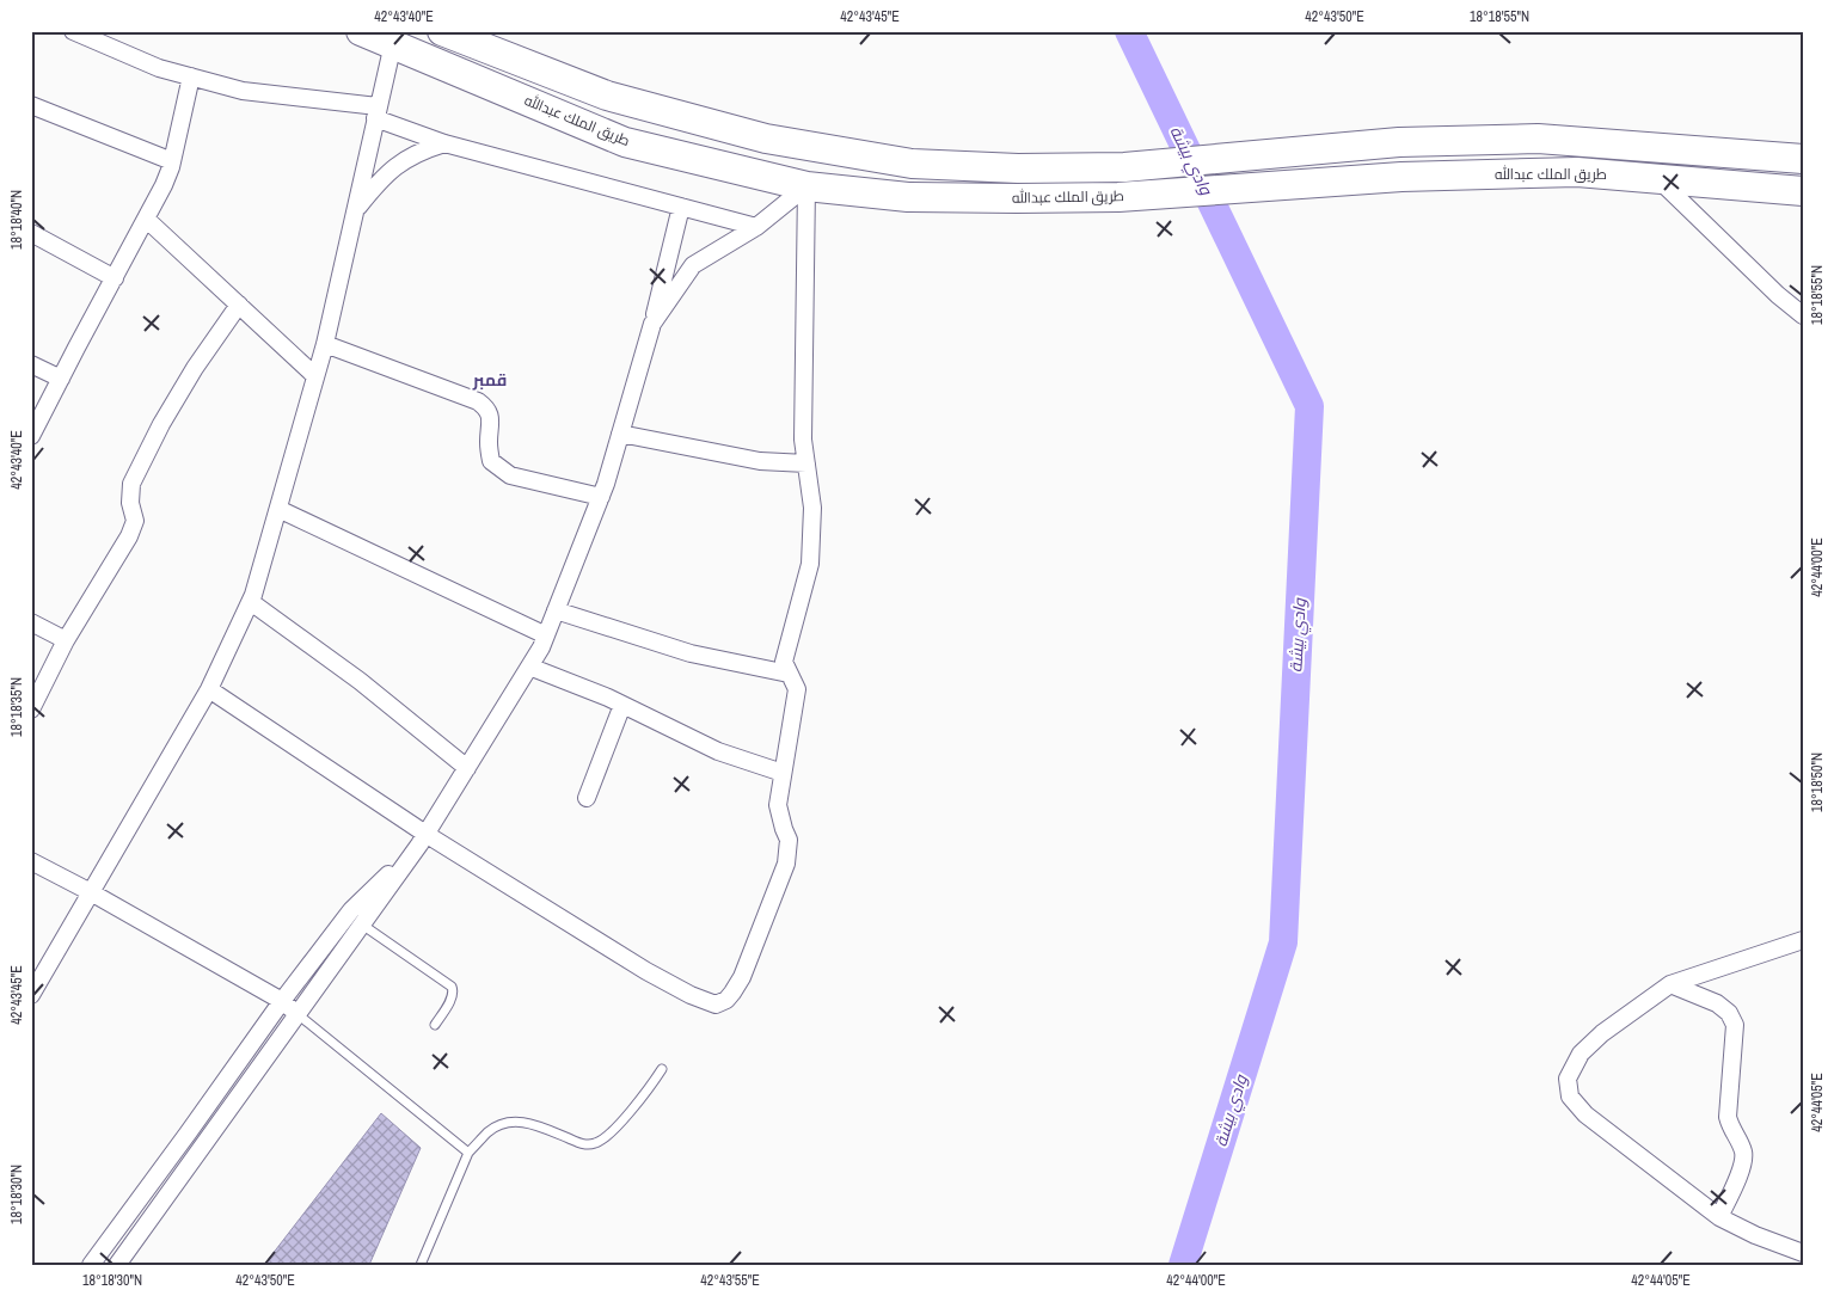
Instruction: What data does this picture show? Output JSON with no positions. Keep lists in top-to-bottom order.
{
  "streets": {
    "highway": ["طريق الملك عبدالله"]
  },
  "districts": ["قمبر"],
  "water": ["وادي بيشة"],
  "coordinates": [
    "42°43'40\"E",
    "42°43'45\"E",
    "42°43'50\"E",
    "18°18'55\"N",
    "18°18'40\"N",
    "42°44'00\"E",
    "18°18'35\"N",
    "18°18'50\"N",
    "42°44'05\"E",
    "18°18'30\"N",
    "42°43'55\"E"
  ]
}
